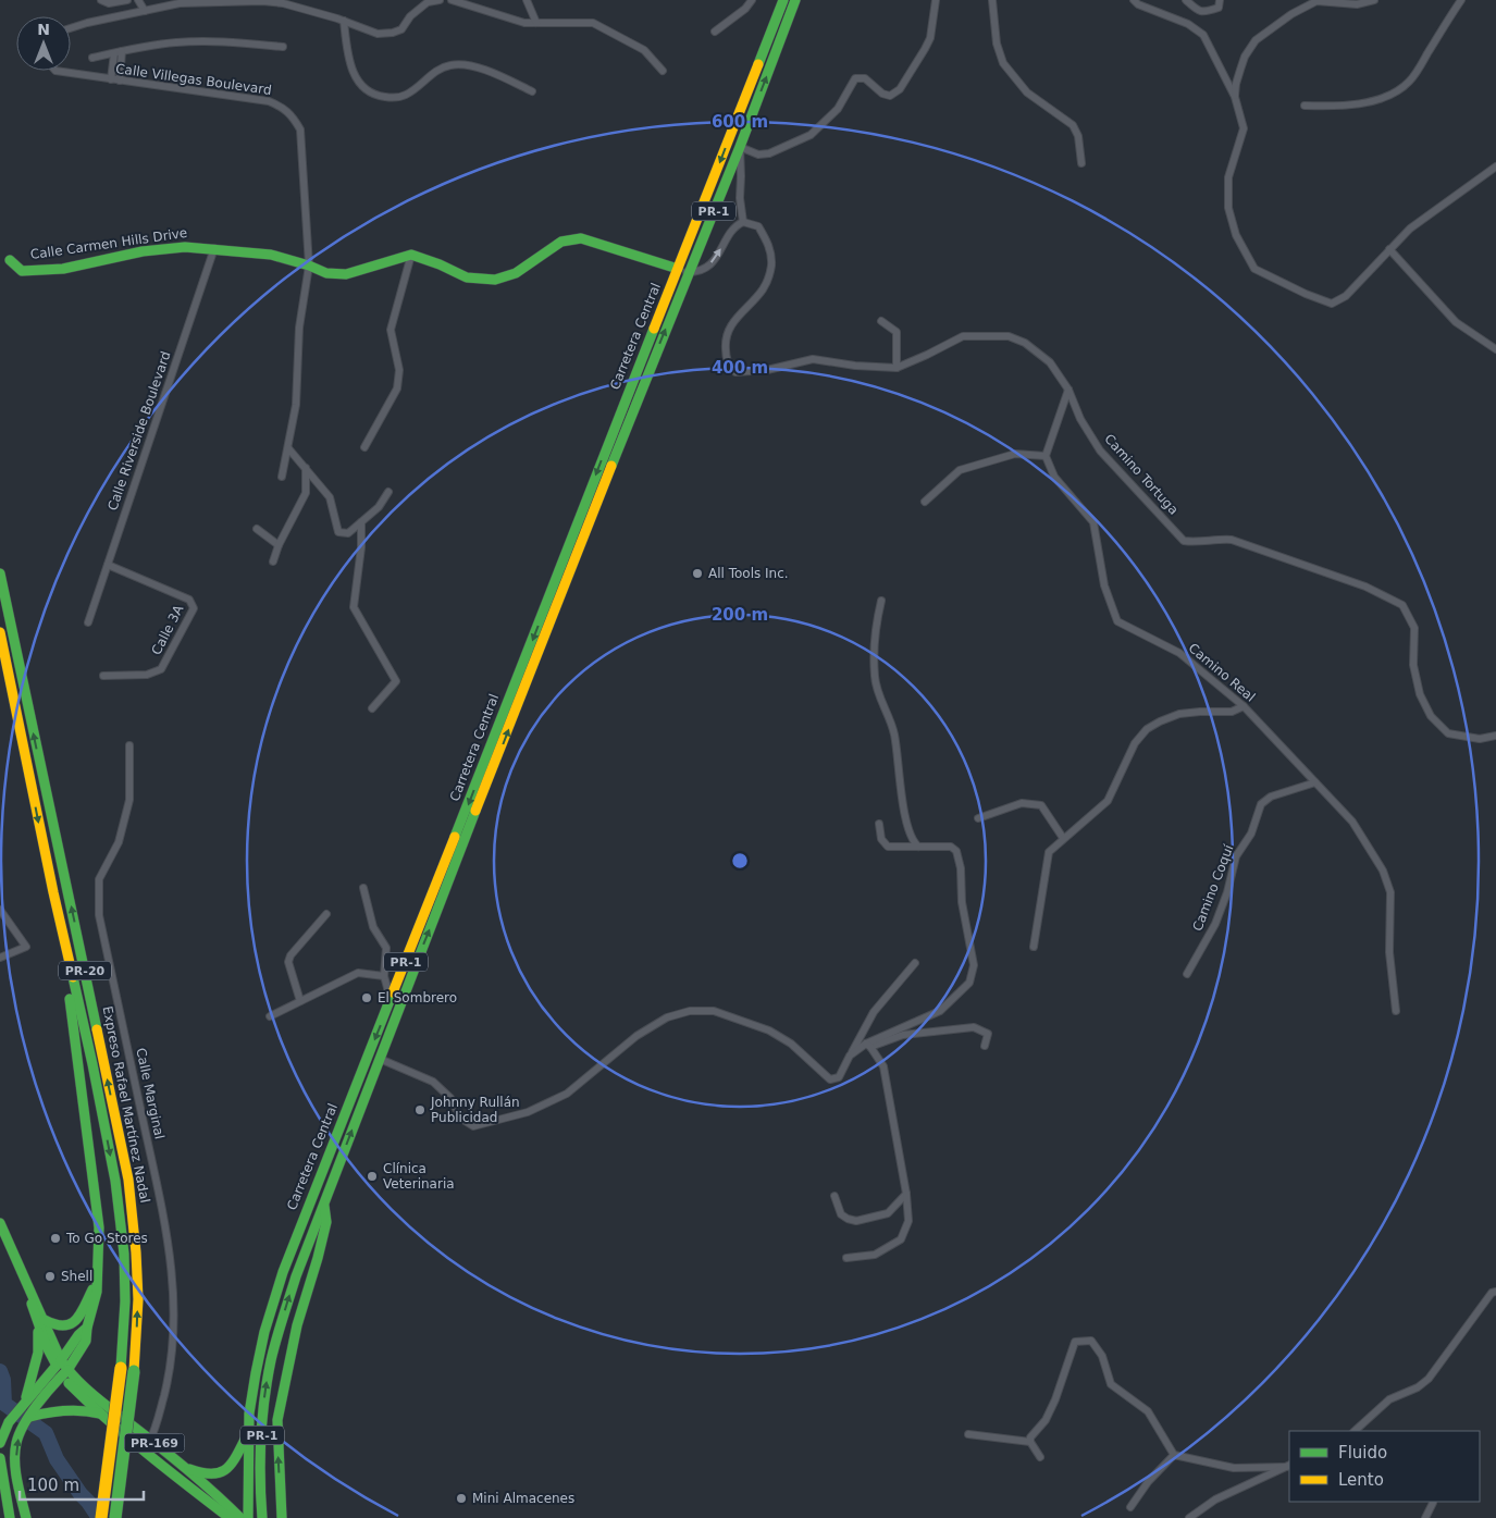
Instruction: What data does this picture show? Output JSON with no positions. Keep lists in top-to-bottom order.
{
  "streets": {
    "main road": [
      "PR-1",
      "Calle Carmen Hills Drive",
      "Carretera Central",
      "PR-20",
      "Expreso Rafael Martínez Nadal",
      "PR-169"
    ],
    "street": [
      "Calle Villegas Boulevard",
      "Calle Riverside Boulevard",
      "Camino Tortuga",
      "Calle 3A",
      "Camino Real",
      "Camino Coquí",
      "Calle Marginal"
    ]
  },
  "crossings": [
    ["Calle Villegas Boulevard", "Calle Carmen Hills Drive"],
    ["Calle Carmen Hills Drive", "Calle Riverside Boulevard"],
    ["Calle Riverside Boulevard", "Calle 3A"],
    ["Camino Real", "Camino Coquí"],
    ["Calle Marginal", "PR-169"]
  ],
  "places": [
    "All Tools Inc.",
    "El Sombrero",
    "Johnny Rullán Publicidad",
    "Clínica Veterinaria",
    "To Go Stores",
    "Shell",
    "Mini Almacenes"
  ],
  "legend": ["Fluido", "Lento"],
  "scale_bar": "100 m",
  "north": "top",
  "rings": ["600 m", "400 m", "200 m"]
}
